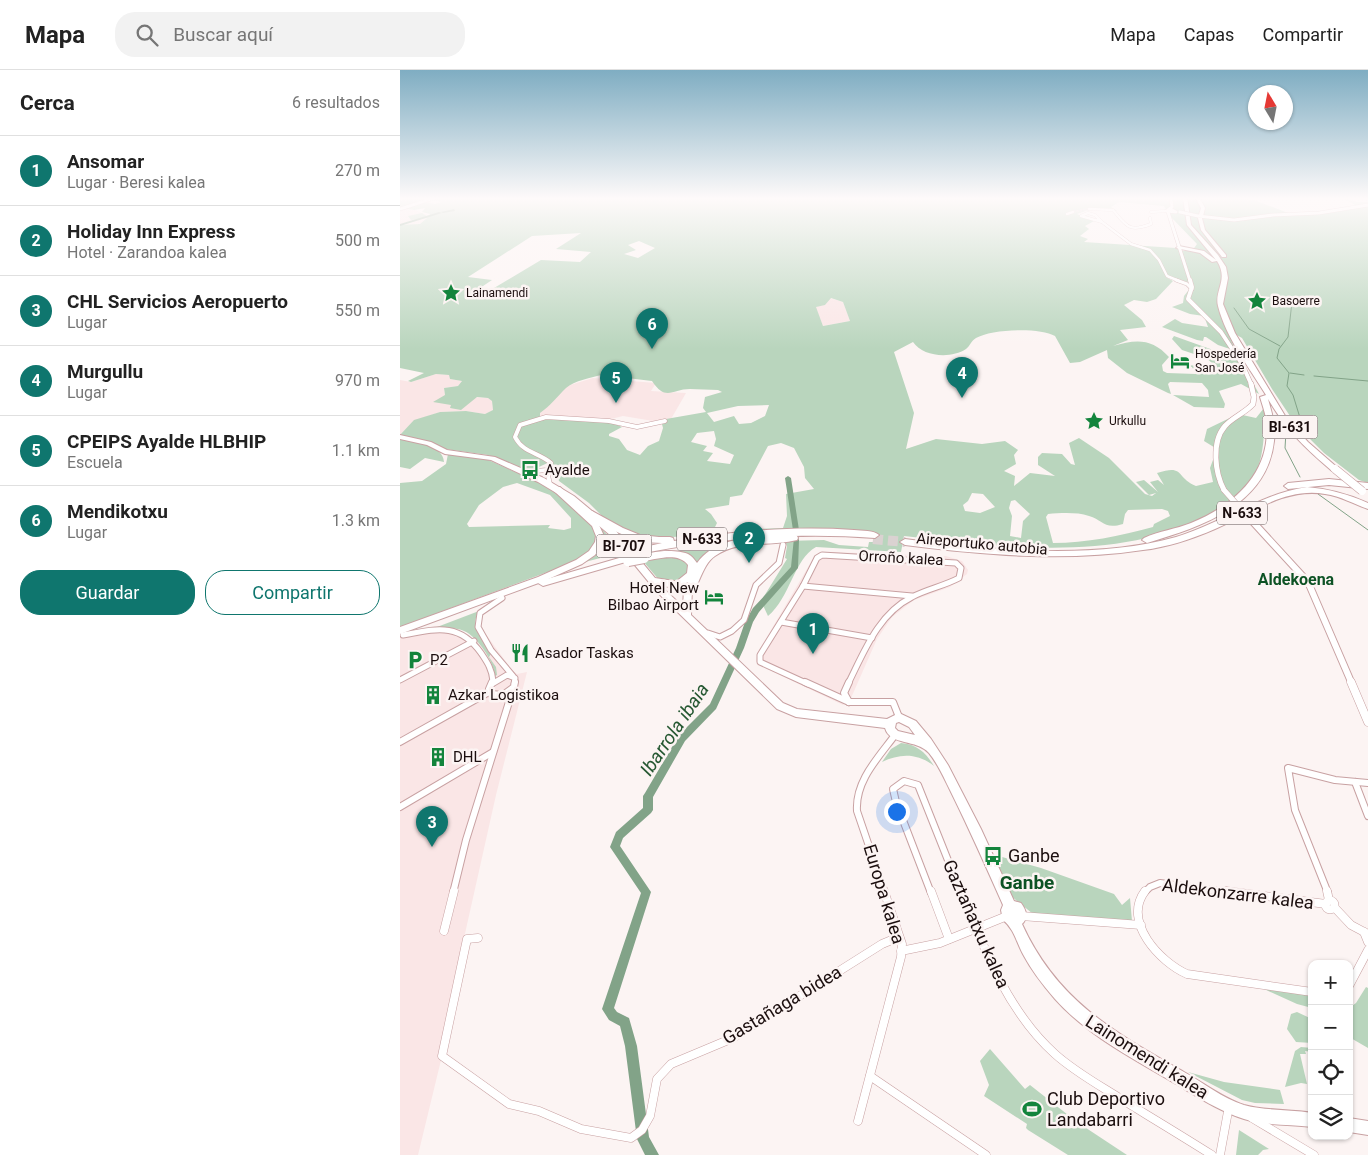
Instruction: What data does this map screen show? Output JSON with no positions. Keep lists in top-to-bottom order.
{
  "streets": {
    "highway": ["BI-631", "N-633", "Aireportuko autobia"],
    "main road": ["BI-707", "Lainomendi kalea"],
    "street": [
      "Orroño kalea",
      "Europa kalea",
      "Aldekonzarre kalea",
      "Gaztañatxu kalea",
      "Gastañaga bidea"
    ]
  },
  "crossings": [
    ["BI-631", "N-633"],
    ["N-633", "Aireportuko autobia"],
    ["Europa kalea", "Gastañaga bidea"],
    ["Europa kalea", "Lainomendi kalea"]
  ],
  "districts": ["Aldekoena", "Ganbe"],
  "water": ["Ibarrola ibaia"],
  "places": {
    "place": ["Lainamendi", "Basoerre", "Urkullu"],
    "hotel": ["Hospedería San José", "Hotel New Bilbao Airport"],
    "bus stop": ["Ayalde", "Ganbe"],
    "restaurant": ["Asador Taskas"],
    "parking": ["P2"],
    "building": ["Azkar Logistikoa", "DHL"],
    "sports": ["Club Deportivo Landabarri"]
  },
  "north": "top",
  "page": {
    "header": "Mapa",
    "search": "Buscar aquí",
    "nav": ["Mapa", "Capas", "Compartir"],
    "heading": ["Cerca", "6 resultados"],
    "list": [
      {
        "mark": "1",
        "name": "Ansomar",
        "note": "Lugar · Beresi kalea",
        "value": "270 m"
      },
      {
        "mark": "2",
        "name": "Holiday Inn Express",
        "note": "Hotel · Zarandoa kalea",
        "value": "500 m"
      },
      {
        "mark": "3",
        "name": "CHL Servicios Aeropuerto",
        "note": "Lugar",
        "value": "550 m"
      },
      {
        "mark": "4",
        "name": "Murgullu",
        "note": "Lugar",
        "value": "970 m"
      },
      {
        "mark": "5",
        "name": "CPEIPS Ayalde HLBHIP",
        "note": "Escuela",
        "value": "1.1 km"
      },
      {
        "mark": "6",
        "name": "Mendikotxu",
        "note": "Lugar",
        "value": "1.3 km"
      }
    ],
    "pins": [
      "6",
      "4",
      "5",
      "2",
      "1",
      "3"
    ],
    "buttons": ["Guardar", "Compartir"],
    "map_buttons": ["+", "−"]
  }
}
